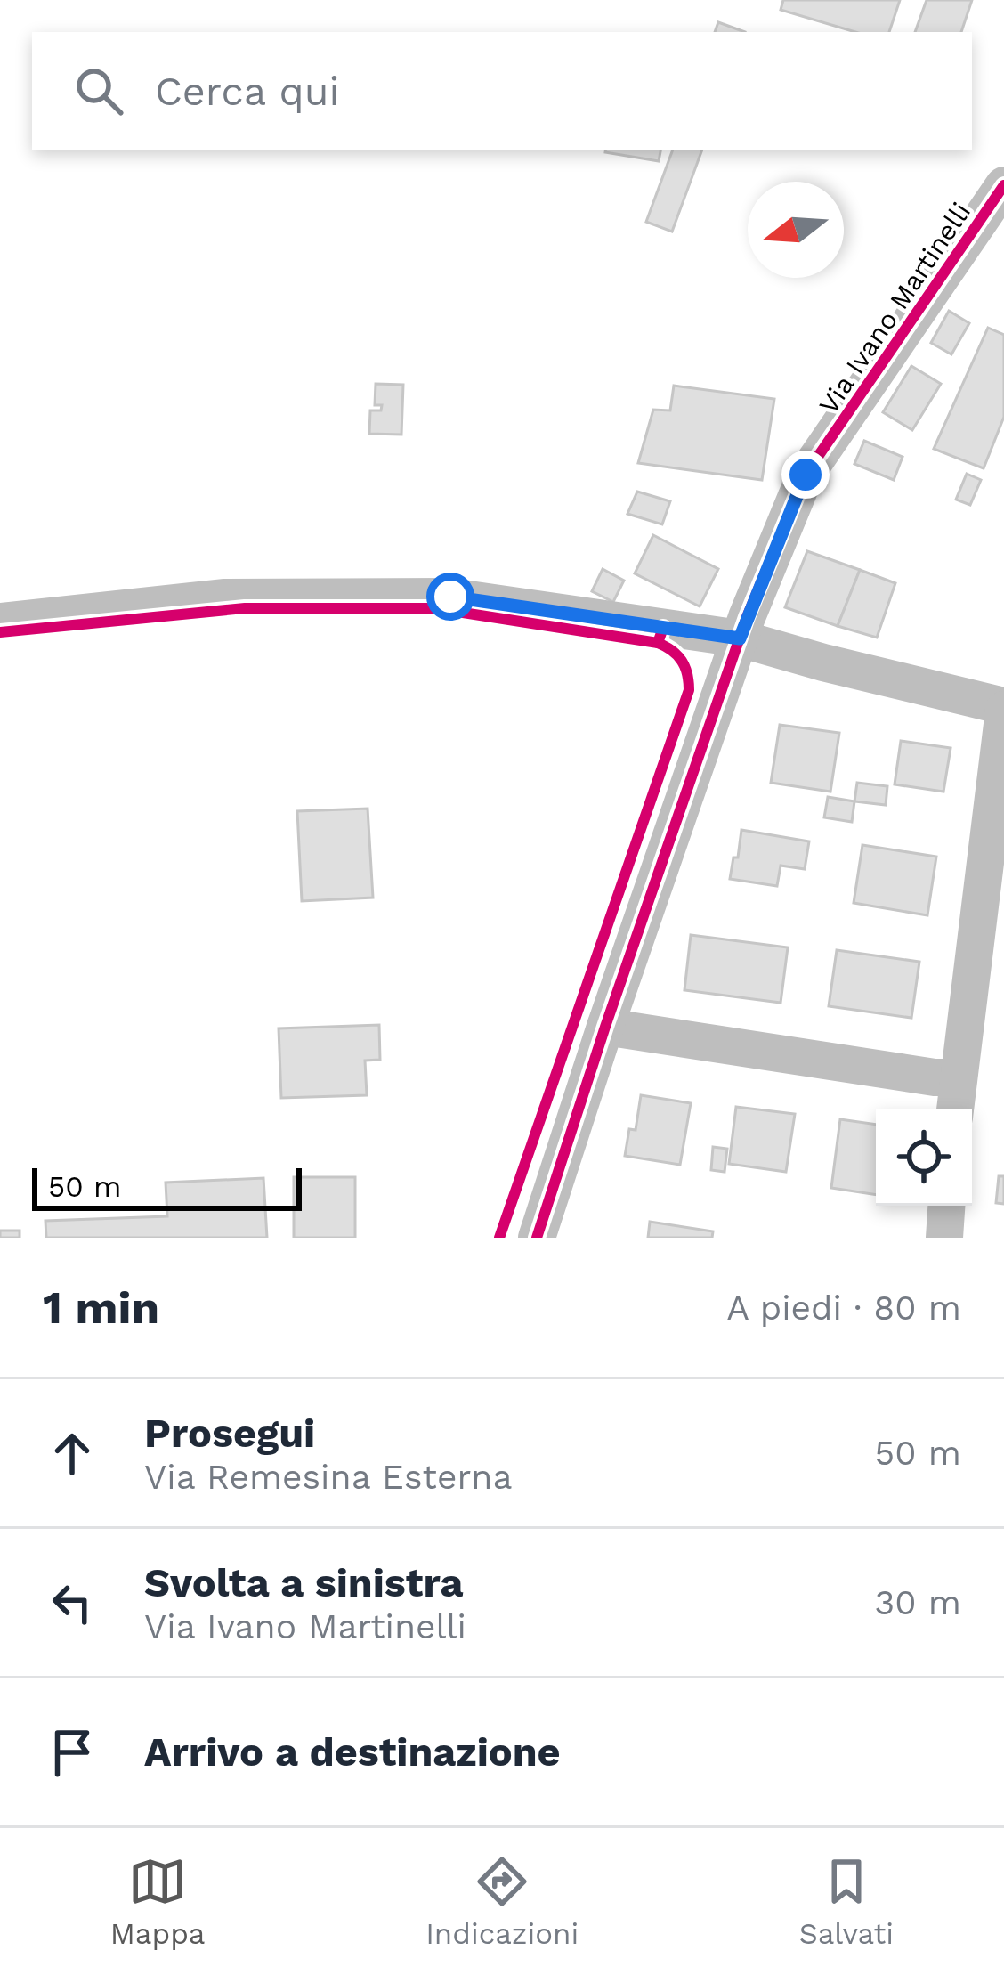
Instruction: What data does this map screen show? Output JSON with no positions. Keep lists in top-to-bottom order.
{
  "streets": {
    "street": ["Via Ivano Martinelli"]
  },
  "scale_bar": "50 m",
  "north": "left",
  "page": {
    "search": "Cerca qui",
    "scale": "50 m",
    "heading": ["1 min", "A piedi · 80 m"],
    "list": [
      ["Prosegui", "Via Remesina Esterna", "50 m"],
      ["Svolta a sinistra", "Via Ivano Martinelli", "30 m"],
      "Arrivo a destinazione"
    ],
    "nav": ["Mappa", "Indicazioni", "Salvati"]
  }
}
